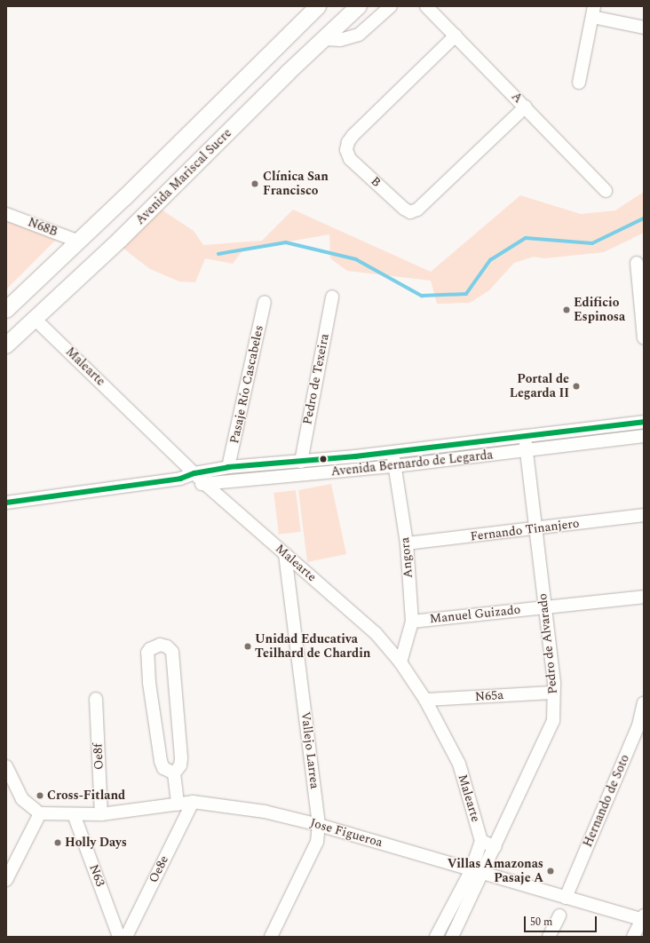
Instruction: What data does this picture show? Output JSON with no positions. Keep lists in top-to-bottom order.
{
  "streets": {
    "main road": ["Avenida Mariscal Sucre"],
    "street": [
      "A",
      "B",
      "N68B",
      "Malearte",
      "Pedro de Texeira",
      "Pasaje Río Cascabeles",
      "Avenida Bernardo de Legarda",
      "Fernando Tinanjero",
      "Angora",
      "Manuel Guizado",
      "Pedro de Alvarado",
      "N65a",
      "Vallejo Larrea",
      "Oe8f",
      "Hernando de Soto",
      "Jose Figueroa",
      "Oe8e",
      "N63"
    ]
  },
  "crossings": [
    ["A", "B"],
    ["Avenida Mariscal Sucre", "Malearte"],
    ["Malearte", "Avenida Bernardo de Legarda"],
    ["Malearte", "Angora"],
    ["Malearte", "N65a"],
    ["Malearte", "Vallejo Larrea"],
    ["Pedro de Texeira", "Avenida Bernardo de Legarda"],
    ["Pasaje Río Cascabeles", "Avenida Bernardo de Legarda"],
    ["Avenida Bernardo de Legarda", "Angora"],
    ["Avenida Bernardo de Legarda", "Pedro de Alvarado"],
    ["Fernando Tinanjero", "Angora"],
    ["Fernando Tinanjero", "Pedro de Alvarado"],
    ["Angora", "Manuel Guizado"],
    ["Manuel Guizado", "Pedro de Alvarado"],
    ["Pedro de Alvarado", "N65a"],
    ["Pedro de Alvarado", "Jose Figueroa"],
    ["Vallejo Larrea", "Jose Figueroa"],
    ["Oe8f", "Jose Figueroa"],
    ["Hernando de Soto", "Jose Figueroa"],
    ["Jose Figueroa", "Oe8e"],
    ["Jose Figueroa", "N63"]
  ],
  "places": [
    "Clínica San Francisco",
    "Edificio Espinosa",
    "Portal de Legarda II",
    "Unidad Educativa Teilhard de Chardin",
    "Cross-Fitland",
    "Holly Days",
    "Villas Amazonas Pasaje A"
  ],
  "scale_bar": "50 m"
}
